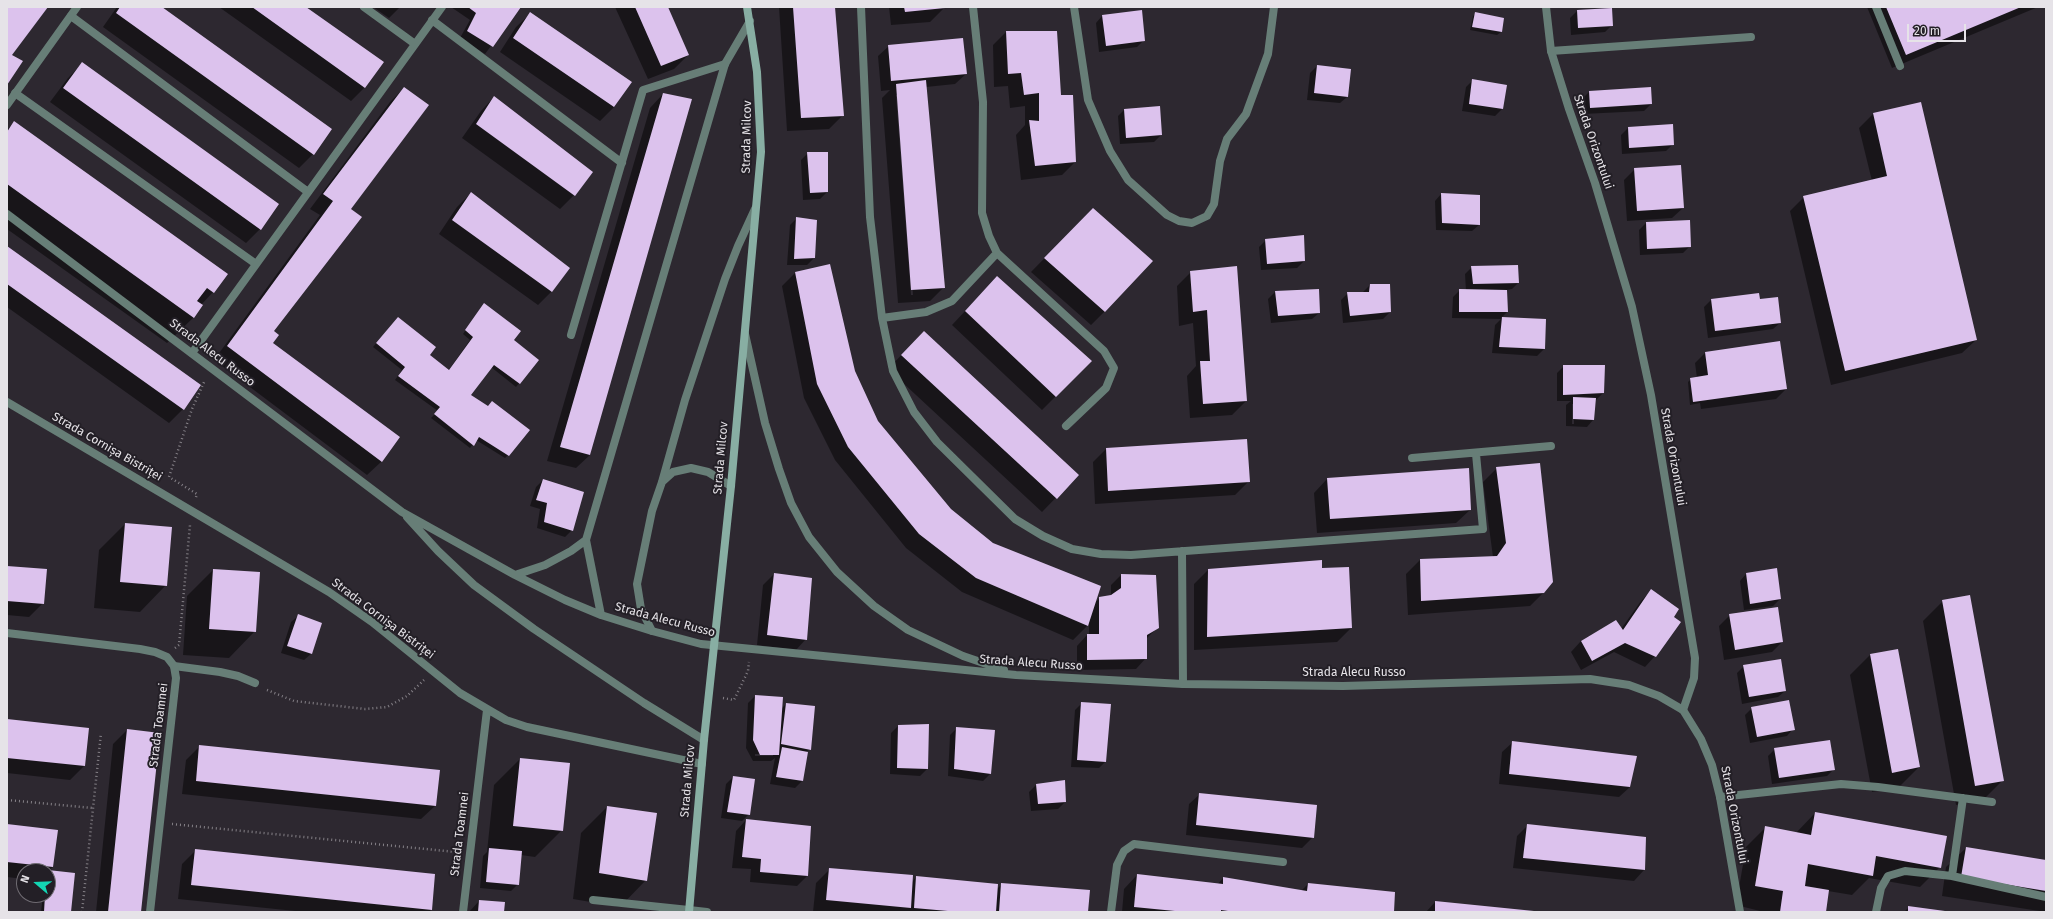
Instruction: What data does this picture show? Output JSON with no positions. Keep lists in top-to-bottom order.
{
  "streets": {
    "main road": ["Strada Milcov"],
    "street": [
      "Strada Orizontului",
      "Strada Alecu Russo",
      "Strada Cornișa Bistriței",
      "Strada Toamnei"
    ]
  },
  "crossings": [
    ["Strada Milcov", "Strada Alecu Russo"],
    ["Strada Milcov", "Strada Cornișa Bistriței"],
    ["Strada Orizontului", "Strada Alecu Russo"],
    ["Strada Cornișa Bistriței", "Strada Toamnei"]
  ],
  "scale_bar": "20 m",
  "north": "left"
}
